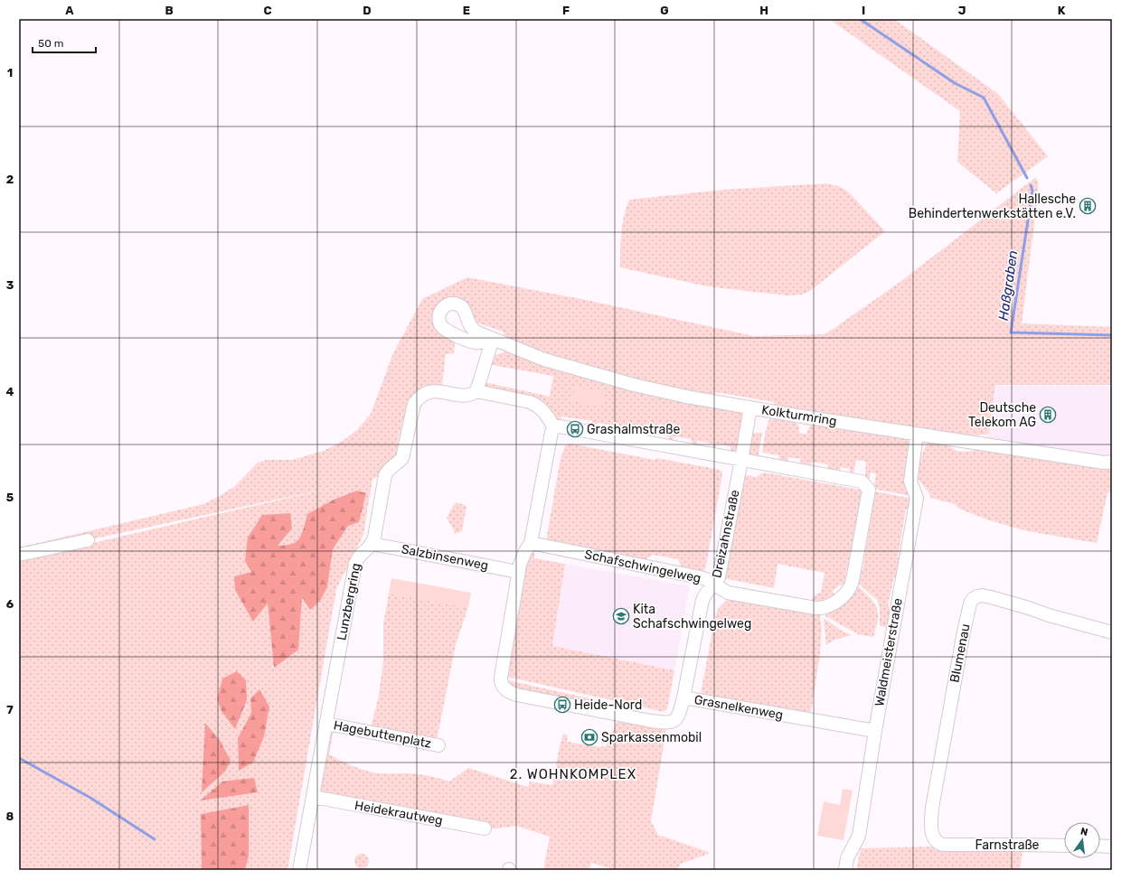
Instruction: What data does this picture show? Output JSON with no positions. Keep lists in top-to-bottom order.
{
  "streets": {
    "street": [
      "Kolkturmring",
      "Dreizahnstraße",
      "Salzbinsenweg",
      "Schafschwingelweg",
      "Lunzbergring",
      "Waldmeisterstraße",
      "Blumenau",
      "Grasnelkenweg",
      "Hagebuttenplatz",
      "Heidekrautweg",
      "Farnstraße"
    ]
  },
  "crossings": [
    ["Kolkturmring", "Dreizahnstraße"],
    ["Kolkturmring", "Waldmeisterstraße"],
    ["Dreizahnstraße", "Schafschwingelweg"],
    ["Dreizahnstraße", "Grasnelkenweg"],
    ["Salzbinsenweg", "Lunzbergring"],
    ["Salzbinsenweg", "Grasnelkenweg"],
    ["Lunzbergring", "Hagebuttenplatz"],
    ["Lunzbergring", "Heidekrautweg"],
    ["Waldmeisterstraße", "Grasnelkenweg"],
    ["Blumenau", "Farnstraße"]
  ],
  "districts": ["2. WOHNKOMPLEX"],
  "water": ["Haßgraben"],
  "places": {
    "building": ["Hallesche Behindertenwerkstätten e.V.", "Deutsche Telekom AG"],
    "bus stop": ["Grashalmstraße", "Heide-Nord"],
    "school or university": ["Kita Schafschwingelweg"],
    "bank": ["Sparkassenmobil"]
  },
  "scale_bar": "50 m",
  "north": "top",
  "grid": {
    "columns": [
      "A",
      "B",
      "C",
      "D",
      "E",
      "F",
      "G",
      "H",
      "I",
      "J",
      "K"
    ],
    "rows": [
      "1",
      "2",
      "3",
      "4",
      "5",
      "6",
      "7",
      "8"
    ]
  }
}
